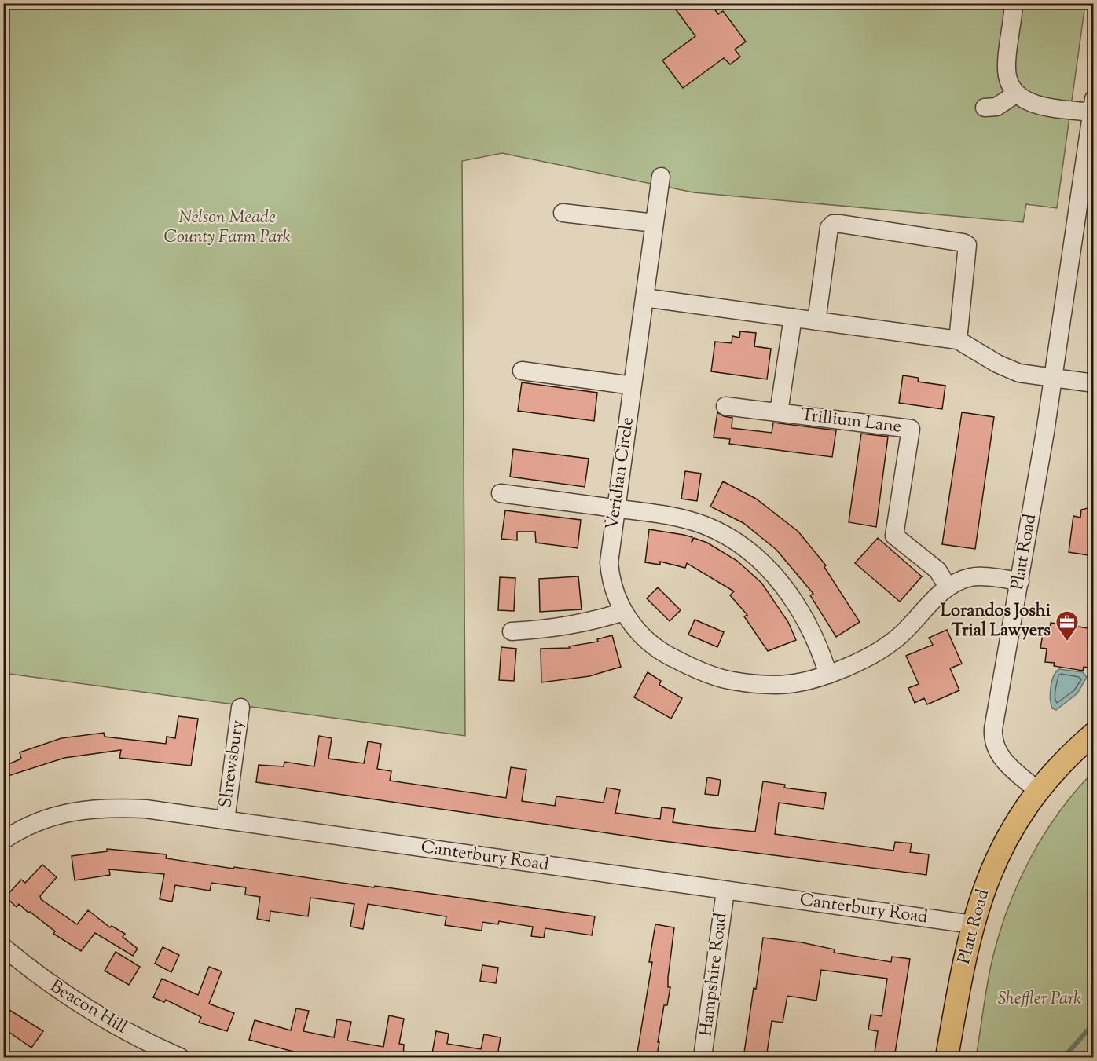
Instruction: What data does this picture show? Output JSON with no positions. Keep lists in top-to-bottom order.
{
  "streets": {
    "main road": ["Platt Road"],
    "street": [
      "Trillium Lane",
      "Veridian Circle",
      "Shrewsbury",
      "Canterbury Road",
      "Hampshire Road",
      "Beacon Hill"
    ]
  },
  "crossings": [
    ["Trillium Lane", "Veridian Circle"],
    ["Veridian Circle", "Platt Road"],
    ["Platt Road", "Canterbury Road"],
    ["Shrewsbury", "Canterbury Road"],
    ["Canterbury Road", "Hampshire Road"]
  ],
  "parks": ["Nelson Meade County Farm Park", "Sheffler Park"],
  "places": {
    "office": ["Lorandos Joshi Trial Lawyers"]
  }
}
